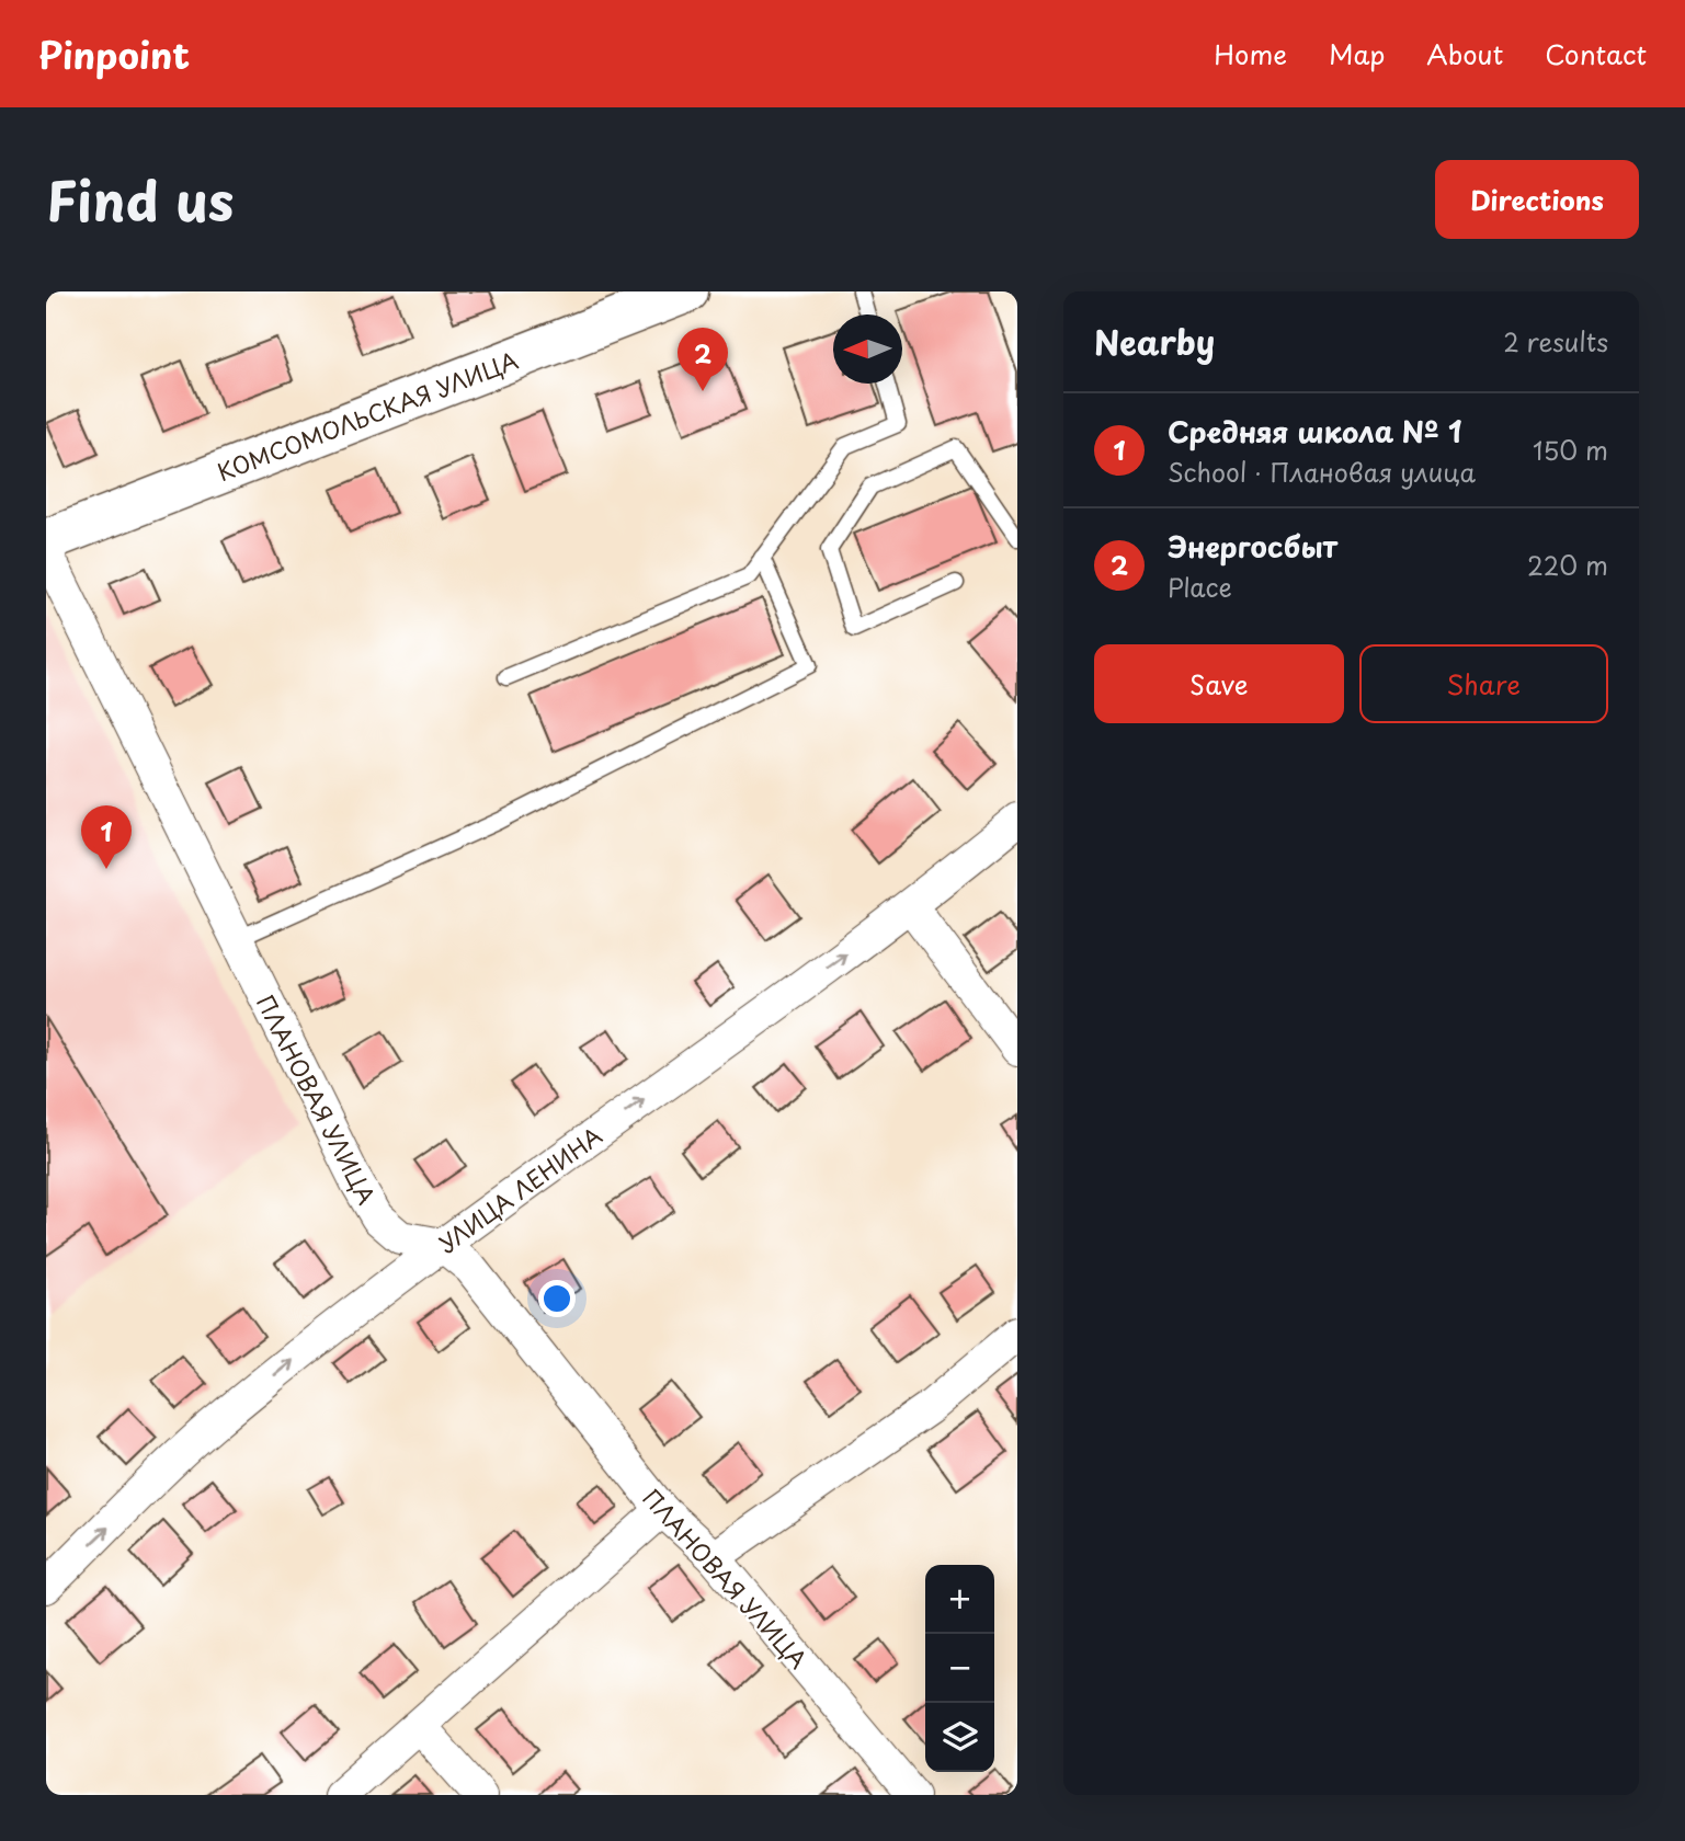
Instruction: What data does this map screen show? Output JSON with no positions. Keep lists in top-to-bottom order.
{
  "streets": {
    "main road": ["КОМСОМОЛЬСКАЯ УЛИЦА"],
    "street": ["ПЛАНОВАЯ УЛИЦА", "УЛИЦА ЛЕНИНА"]
  },
  "crossings": [
    ["ПЛАНОВАЯ УЛИЦА", "УЛИЦА ЛЕНИНА"]
  ],
  "one_way": ["УЛИЦА ЛЕНИНА"],
  "north": "left",
  "page": {
    "header": "Pinpoint",
    "nav": [
      "Home",
      "Map",
      "About",
      "Contact"
    ],
    "title": "Find us",
    "buttons": [
      "Directions",
      ["Save", "Share"]
    ],
    "heading": ["Nearby", "2 results"],
    "pins": ["2", "1"],
    "list": [
      {
        "mark": "1",
        "name": "Средняя школа № 1",
        "note": "School · Плановая улица",
        "value": "150 m"
      },
      {
        "mark": "2",
        "name": "Энергосбыт",
        "note": "Place",
        "value": "220 m"
      }
    ],
    "map_buttons": ["+", "−"]
  }
}
